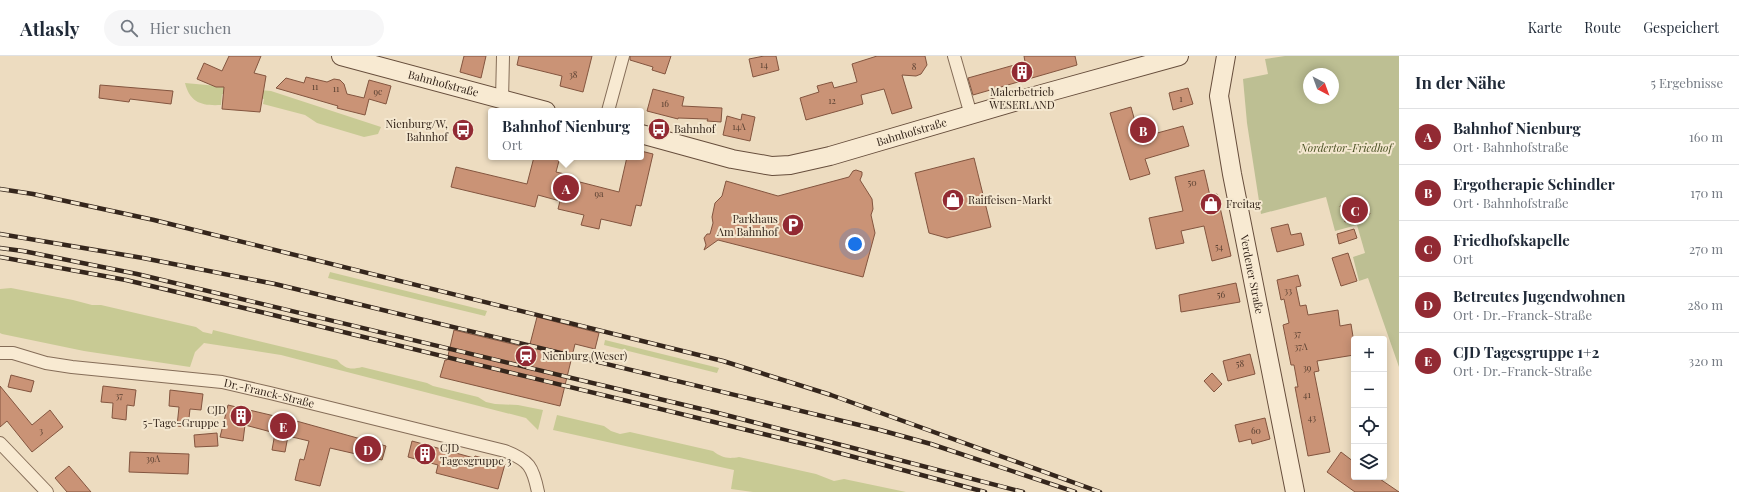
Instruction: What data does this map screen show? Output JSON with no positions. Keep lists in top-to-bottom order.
{
  "streets": {
    "main road": ["Bahnhofstraße", "Verdener Straße"],
    "street": ["Dr.-Franck-Straße"]
  },
  "parks": ["Nordertor-Friedhof"],
  "places": {
    "building": ["Malerbetrieb WESERLAND", "CJD 5-Tage-Gruppe 1", "CJD Tagesgruppe 3"],
    "bus stop": ["Bahnhof", "Nienburg/W, Bahnhof"],
    "shop": ["Raiffeisen-Markt", "Freitag"],
    "parking": ["Parkhaus Am Bahnhof"],
    "station": ["Nienburg (Weser)"]
  },
  "house_numbers": [
    "14",
    "8",
    "38",
    "11",
    "11",
    "9c",
    "1",
    "12",
    "16",
    "14A",
    "50",
    "9a",
    "54",
    "33",
    "56",
    "37",
    "37A",
    "58",
    "39",
    "41",
    "37",
    "43",
    "3",
    "60",
    "39A"
  ],
  "north": "bottom right",
  "page": {
    "header": "Atlasly",
    "search": "Hier suchen",
    "nav": ["Karte", "Route", "Gespeichert"],
    "heading": ["In der Nähe", "5 Ergebnisse"],
    "popup": ["Bahnhof Nienburg", "Ort"],
    "list": [
      {
        "mark": "A",
        "name": "Bahnhof Nienburg",
        "note": "Ort · Bahnhofstraße",
        "value": "160 m"
      },
      {
        "mark": "B",
        "name": "Ergotherapie Schindler",
        "note": "Ort · Bahnhofstraße",
        "value": "170 m"
      },
      {
        "mark": "C",
        "name": "Friedhofskapelle",
        "note": "Ort",
        "value": "270 m"
      },
      {
        "mark": "D",
        "name": "Betreutes Jugendwohnen",
        "note": "Ort · Dr.-Franck-Straße",
        "value": "280 m"
      },
      {
        "mark": "E",
        "name": "CJD Tagesgruppe 1+2",
        "note": "Ort · Dr.-Franck-Straße",
        "value": "320 m"
      }
    ],
    "pins": [
      "B",
      "A",
      "C",
      "E",
      "D"
    ],
    "map_buttons": ["+", "−"]
  }
}
